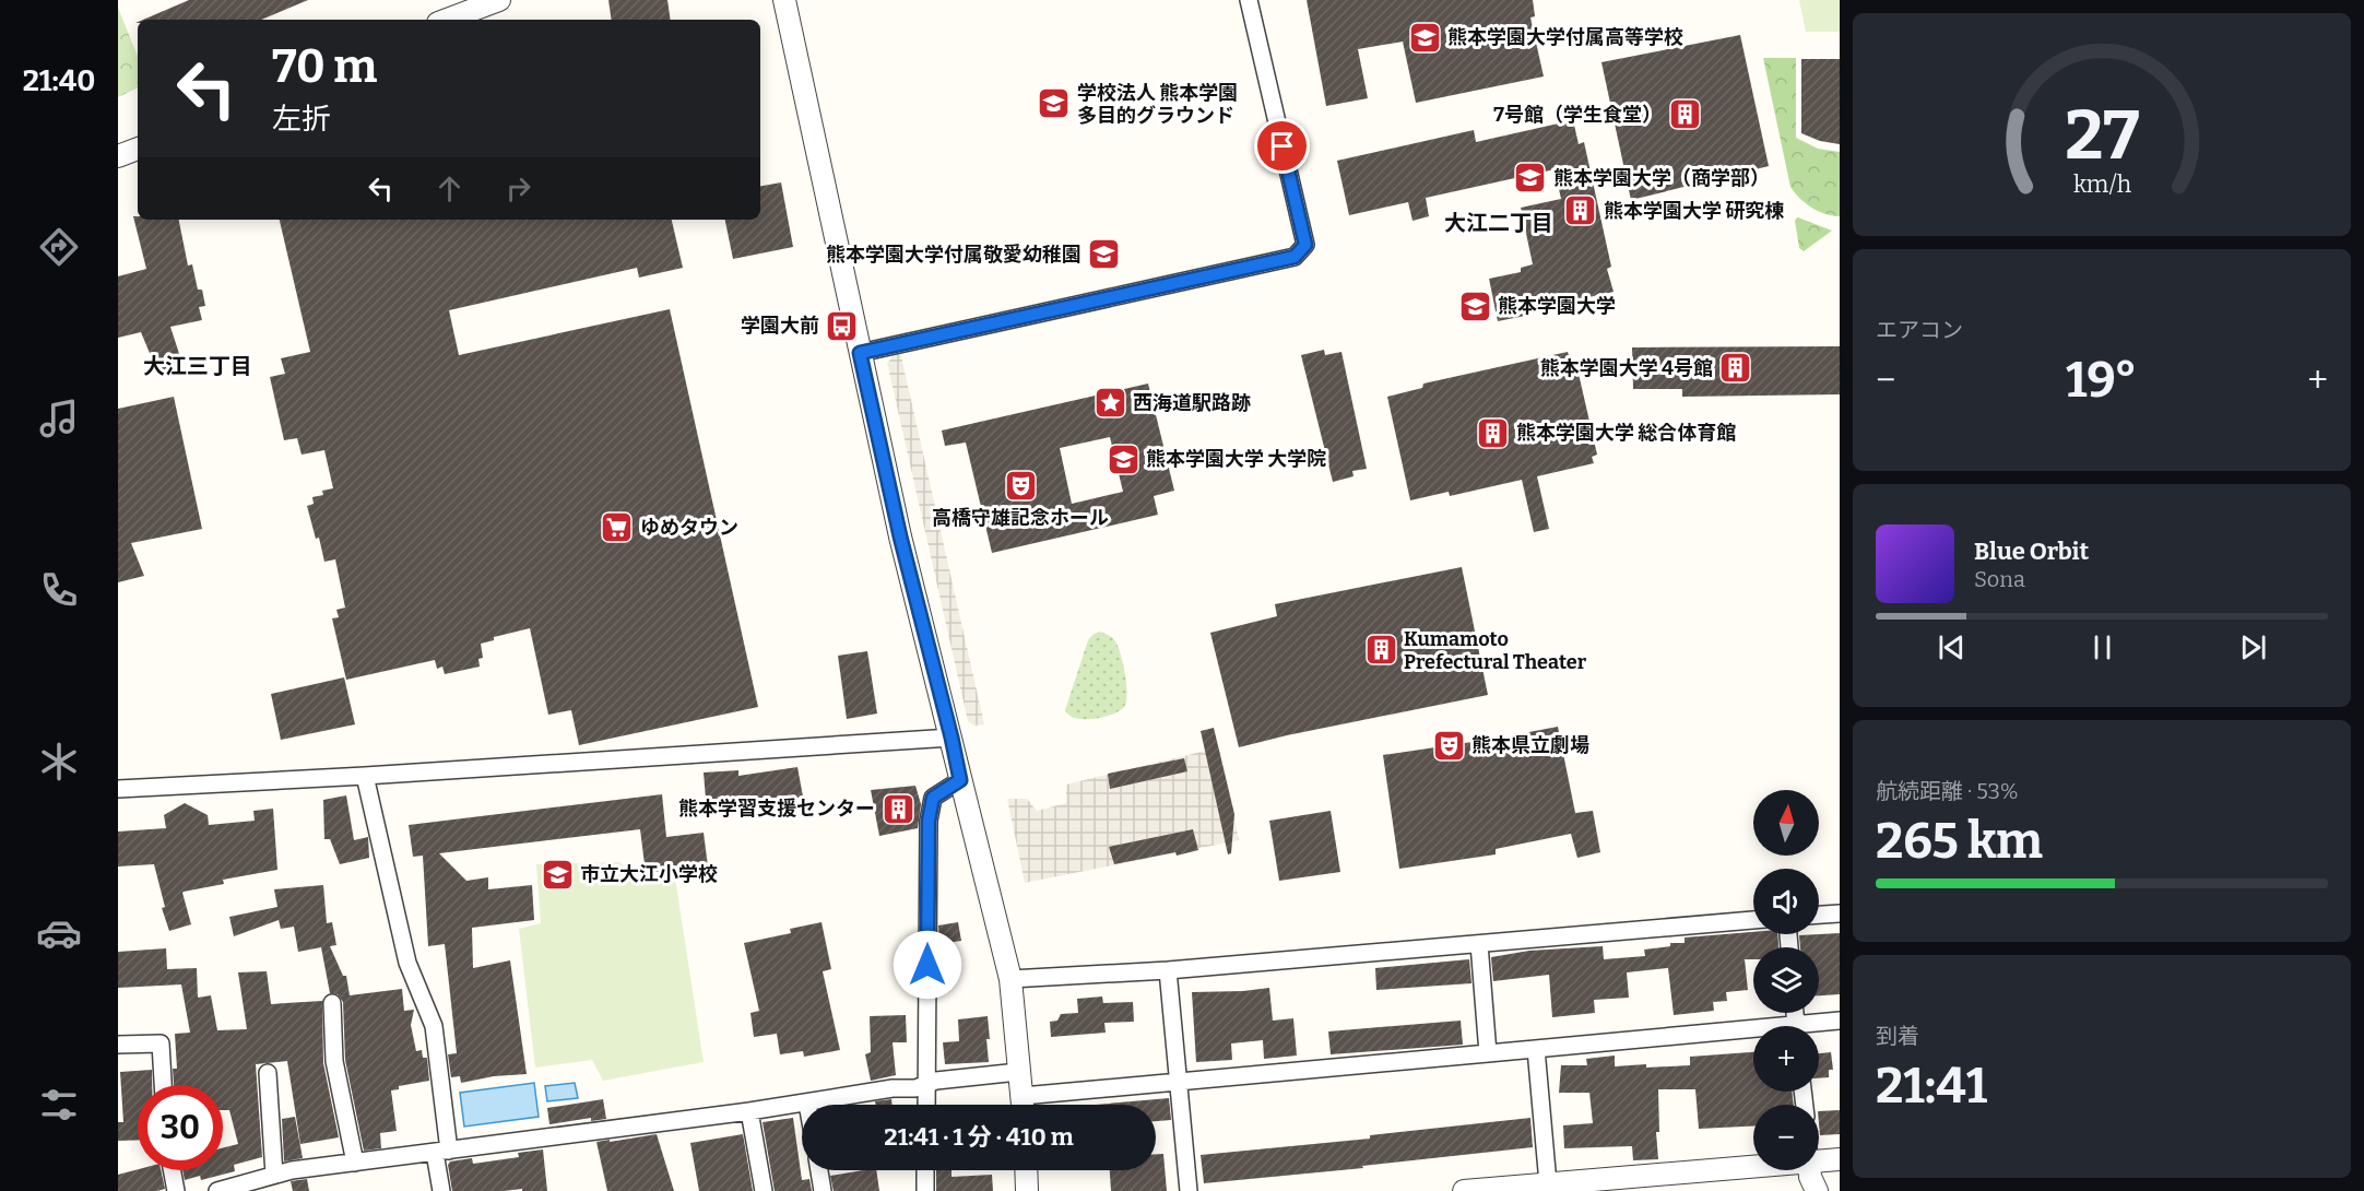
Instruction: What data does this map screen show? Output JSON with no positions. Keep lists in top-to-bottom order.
{
  "districts": ["大江二丁目", "大江三丁目"],
  "places": {
    "school or university": [
      "熊本学園大学付属高等学校",
      "学校法人 熊本学園 多目的グラウンド",
      "熊本学園大学（商学部）",
      "熊本学園大学付属敬愛幼稚園",
      "熊本学園大学",
      "熊本学園大学 大学院",
      "市立大江小学校"
    ],
    "building": [
      "7号館（学生食堂）",
      "熊本学園大学 研究棟",
      "熊本学園大学 4号館",
      "熊本学園大学 総合体育館",
      "Kumamoto Prefectural Theater",
      "熊本学習支援センター"
    ],
    "bus stop": ["学園大前"],
    "place": ["西海道駅路跡"],
    "theatre": ["高橋守雄記念ホール", "熊本県立劇場"],
    "supermarket": ["ゆめタウン"]
  },
  "north": "top",
  "page": {
    "tabs": "21:40",
    "turn": ["70 m", "左折"],
    "tile": [
      "エアコン",
      ["航続距離 · 53%", "265 km"],
      ["到着", "21:41"]
    ],
    "heat": ["−", "19°", "+"],
    "song": ["Blue Orbit", "Sona"],
    "map_buttons": ["+", "−"],
    "limit": "30",
    "trip": "21:41 · 1 分 · 410 m",
    "gauge": ["27", "km/h"]
  }
}
